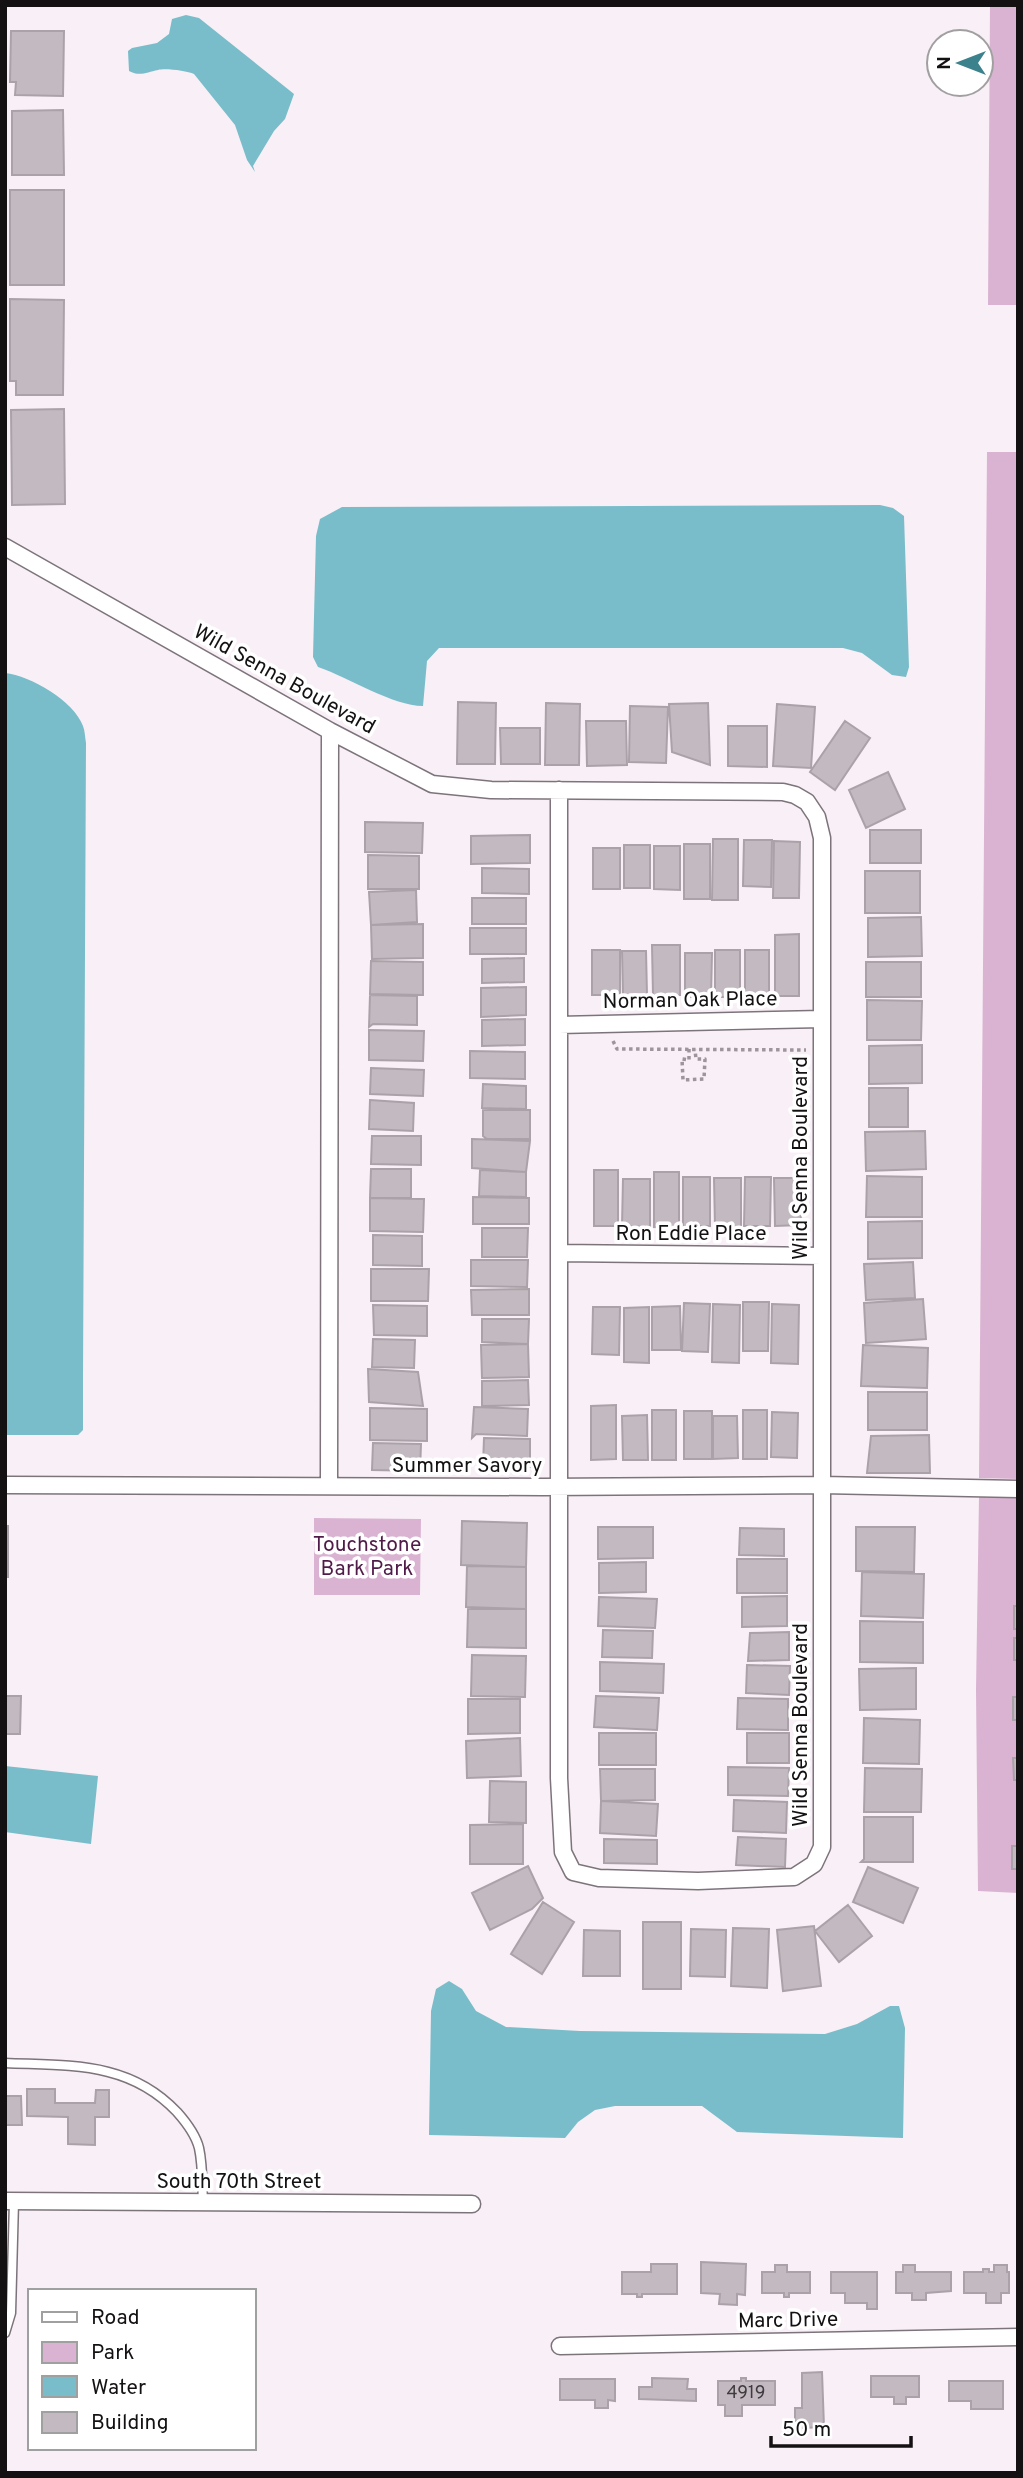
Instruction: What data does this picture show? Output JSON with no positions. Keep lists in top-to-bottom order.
{
  "streets": {
    "street": [
      "Wild Senna Boulevard",
      "Norman Oak Place",
      "Ron Eddie Place",
      "Summer Savory",
      "South 70th Street",
      "Marc Drive"
    ]
  },
  "crossings": [
    ["Wild Senna Boulevard", "Norman Oak Place"],
    ["Wild Senna Boulevard", "Ron Eddie Place"],
    ["Wild Senna Boulevard", "Summer Savory"]
  ],
  "parks": ["Touchstone Bark Park"],
  "house_numbers": ["4919"],
  "legend": [
    "Road",
    "Park",
    "Water",
    "Building"
  ],
  "scale_bar": "50 m",
  "north": "left"
}
